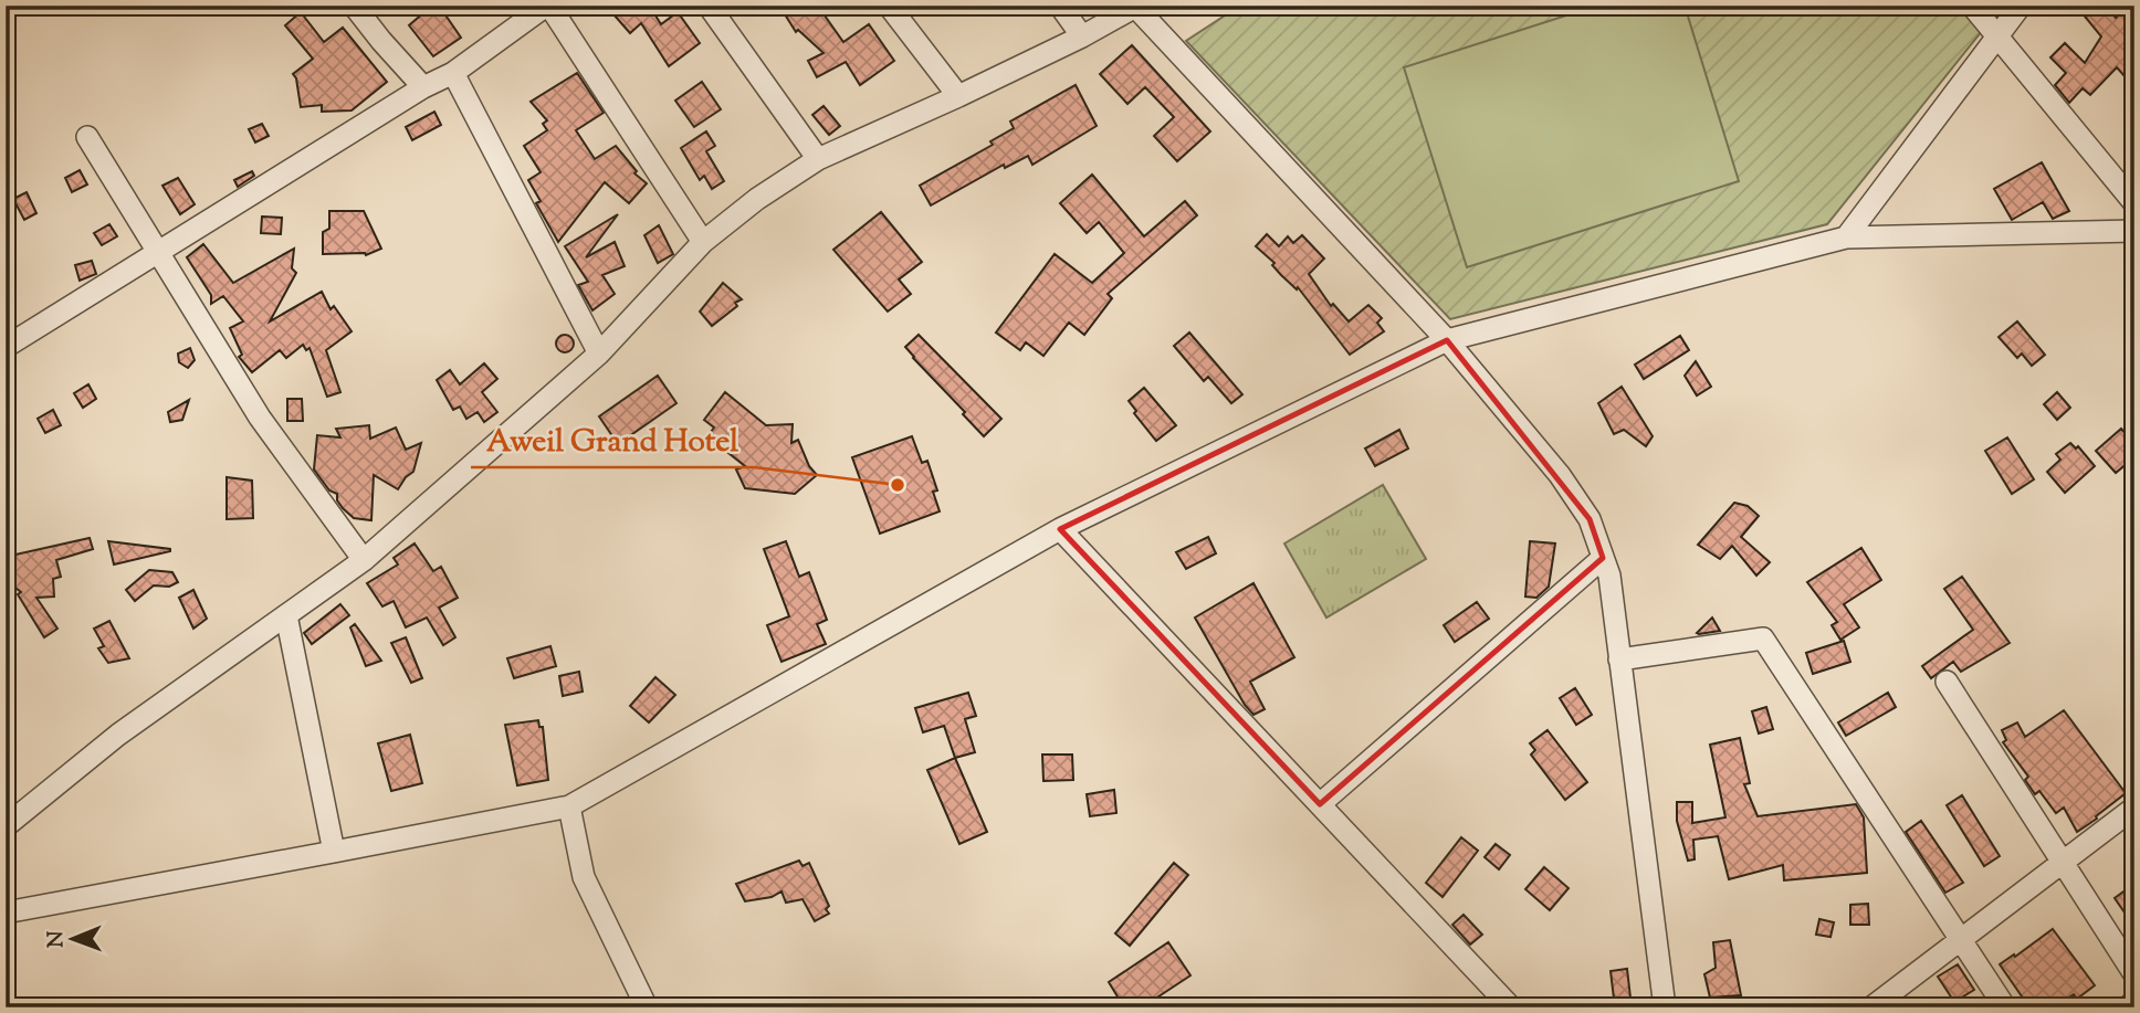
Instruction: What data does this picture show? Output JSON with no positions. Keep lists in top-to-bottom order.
{
  "places": ["Aweil Grand Hotel"],
  "north": "left"
}
